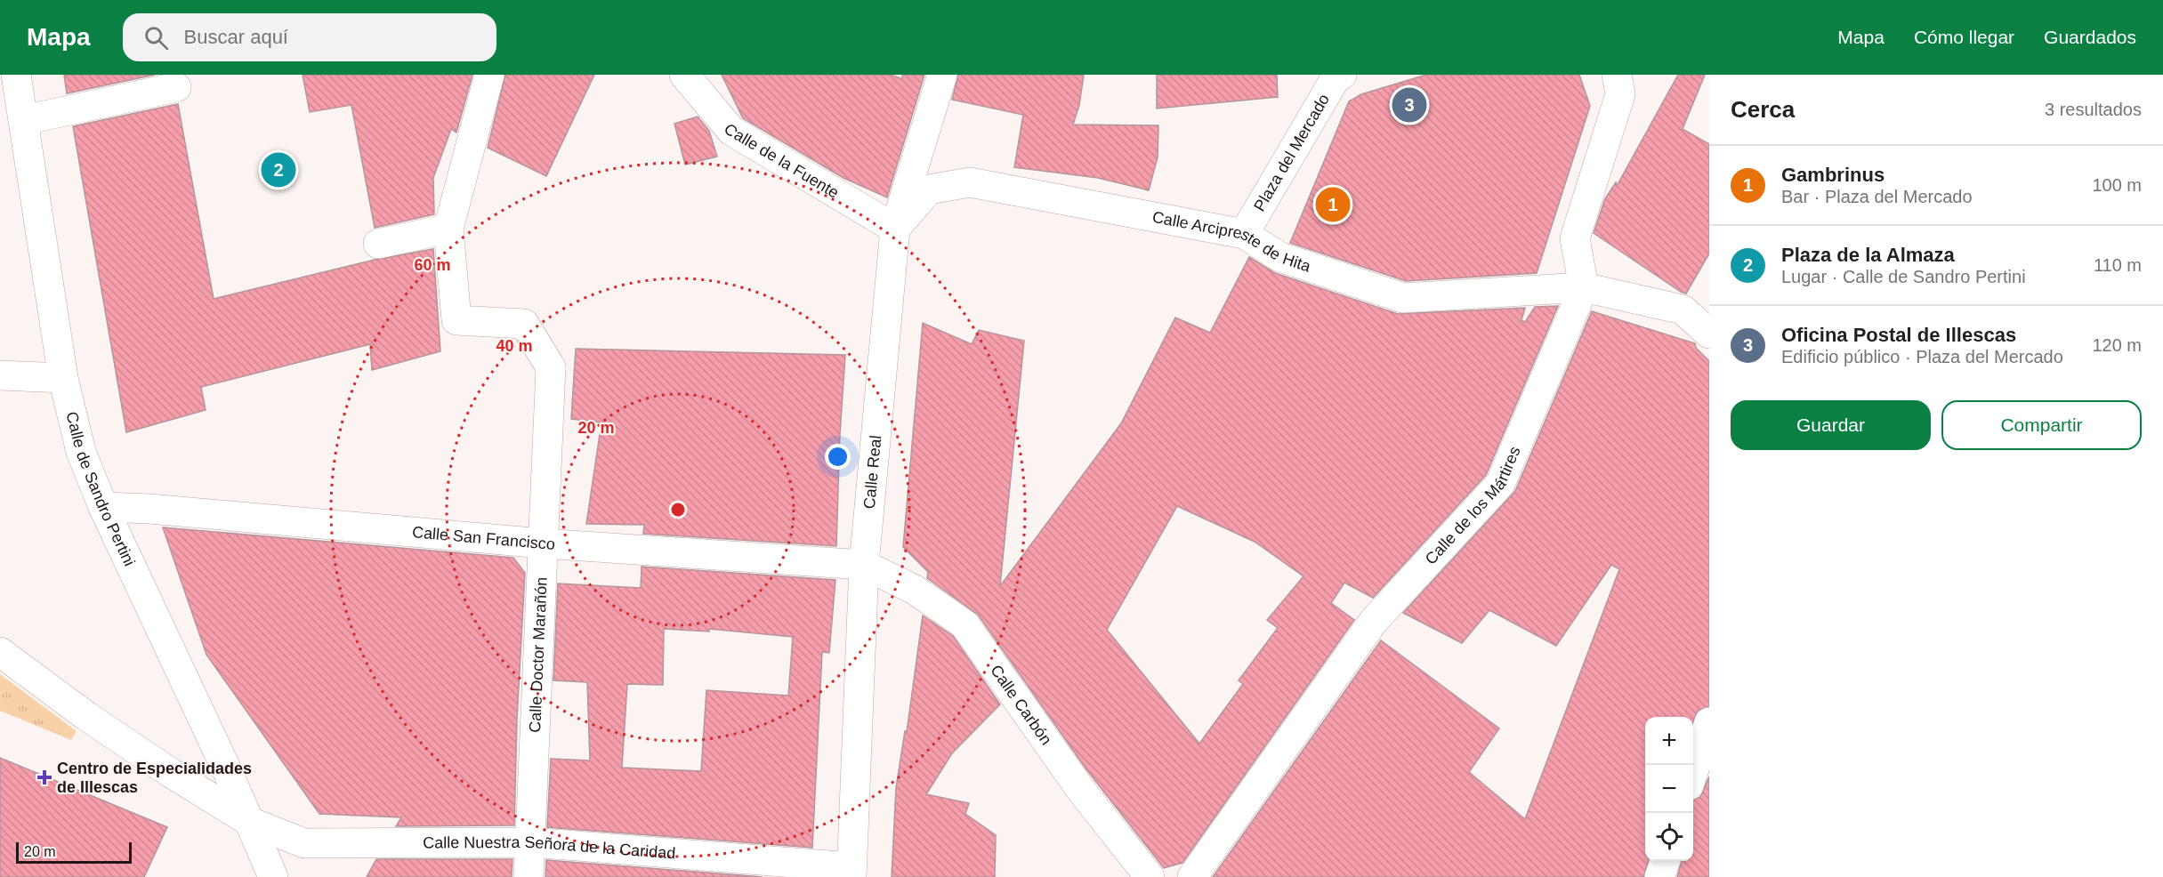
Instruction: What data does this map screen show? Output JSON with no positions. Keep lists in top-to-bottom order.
{
  "streets": {
    "street": [
      "Plaza del Mercado",
      "Calle de la Fuente",
      "Calle Arcipreste de Hita",
      "Calle Real",
      "Calle de Sandro Pertini",
      "Calle de los Mártires",
      "Calle San Francisco",
      "Calle Doctor Marañón",
      "Calle Carbón",
      "Calle Nuestra Señora de la Caridad"
    ]
  },
  "crossings": [
    ["Plaza del Mercado", "Calle Arcipreste de Hita"],
    ["Calle de la Fuente", "Calle Arcipreste de Hita"],
    ["Calle de la Fuente", "Calle Real"],
    ["Calle Arcipreste de Hita", "Calle Real"],
    ["Calle Arcipreste de Hita", "Calle de los Mártires"],
    ["Calle Real", "Calle San Francisco"],
    ["Calle Real", "Calle Carbón"],
    ["Calle Real", "Calle Nuestra Señora de la Caridad"],
    ["Calle de Sandro Pertini", "Calle San Francisco"],
    ["Calle de Sandro Pertini", "Calle Nuestra Señora de la Caridad"],
    ["Calle San Francisco", "Calle Doctor Marañón"],
    ["Calle San Francisco", "Calle Carbón"],
    ["Calle Doctor Marañón", "Calle Nuestra Señora de la Caridad"]
  ],
  "places": {
    "health": ["Centro de Especialidades de Illescas"]
  },
  "scale_bar": "20 m",
  "page": {
    "header": "Mapa",
    "search": "Buscar aquí",
    "nav": ["Mapa", "Cómo llegar", "Guardados"],
    "heading": ["Cerca", "3 resultados"],
    "pins": ["3", "2", "1"],
    "list": [
      {
        "mark": "1",
        "name": "Gambrinus",
        "note": "Bar · Plaza del Mercado",
        "value": "100 m"
      },
      {
        "mark": "2",
        "name": "Plaza de la Almaza",
        "note": "Lugar · Calle de Sandro Pertini",
        "value": "110 m"
      },
      {
        "mark": "3",
        "name": "Oficina Postal de Illescas",
        "note": "Edificio público · Plaza del Mercado",
        "value": "120 m"
      }
    ],
    "buttons": ["Guardar", "Compartir"],
    "map_buttons": ["+", "−"],
    "scale": "20 m"
  },
  "rings": ["60 m", "40 m", "20 m"]
}
